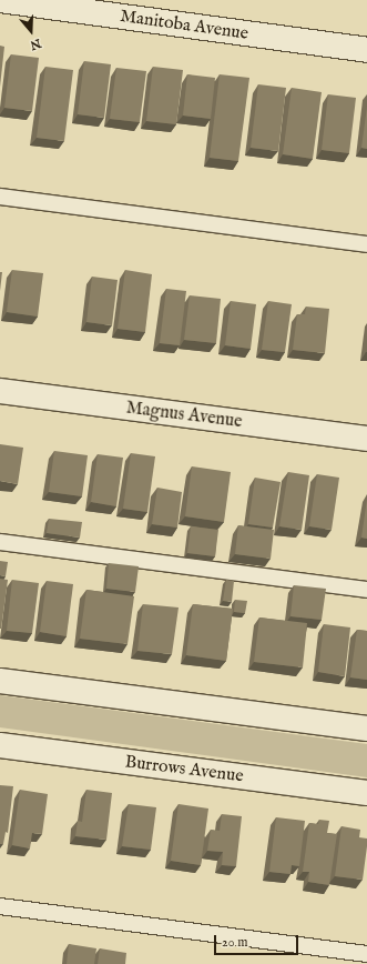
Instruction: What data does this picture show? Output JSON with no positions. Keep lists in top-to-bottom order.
{
  "streets": {
    "street": ["Manitoba Avenue", "Magnus Avenue", "Burrows Avenue"]
  },
  "scale_bar": "20 m",
  "north": "bottom"
}
